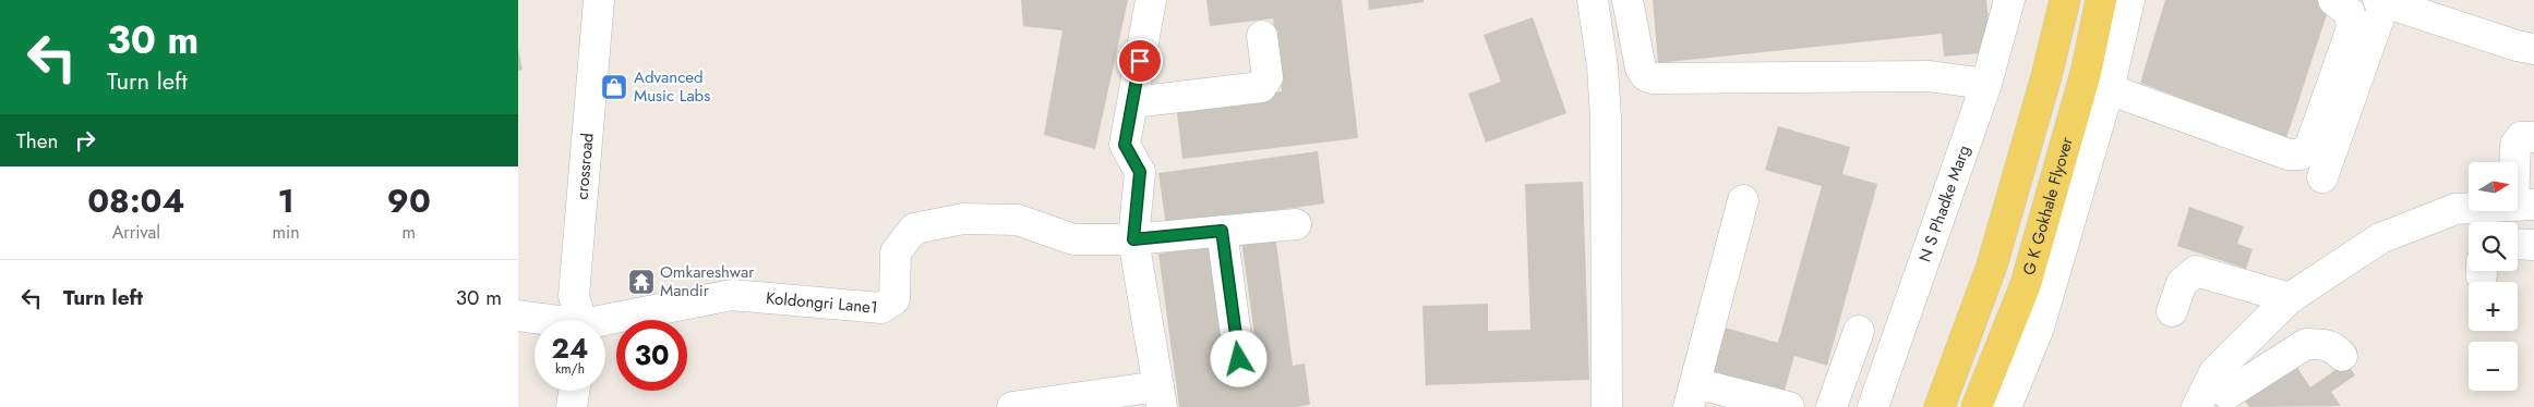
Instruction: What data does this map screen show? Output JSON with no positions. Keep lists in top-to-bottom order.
{
  "streets": {
    "main road": ["G K Gokhale Flyover"],
    "street": ["crossroad", "N S Phadke Marg", "Koldongri Lane1"]
  },
  "places": {
    "shop": ["Advanced Music Labs"],
    "temple": ["Omkareshwar Mandir"]
  },
  "north": "right",
  "page": {
    "turn": ["30 m", "Turn left"],
    "then": "Then",
    "map_buttons": ["+", "−"],
    "eta": [
      "08:04",
      "Arrival",
      "1",
      "min",
      "90",
      "m"
    ],
    "list": [
      {
        "name": "Turn left",
        "value": "30 m"
      }
    ],
    "speed": "24 km/h",
    "limit": "30"
  }
}
